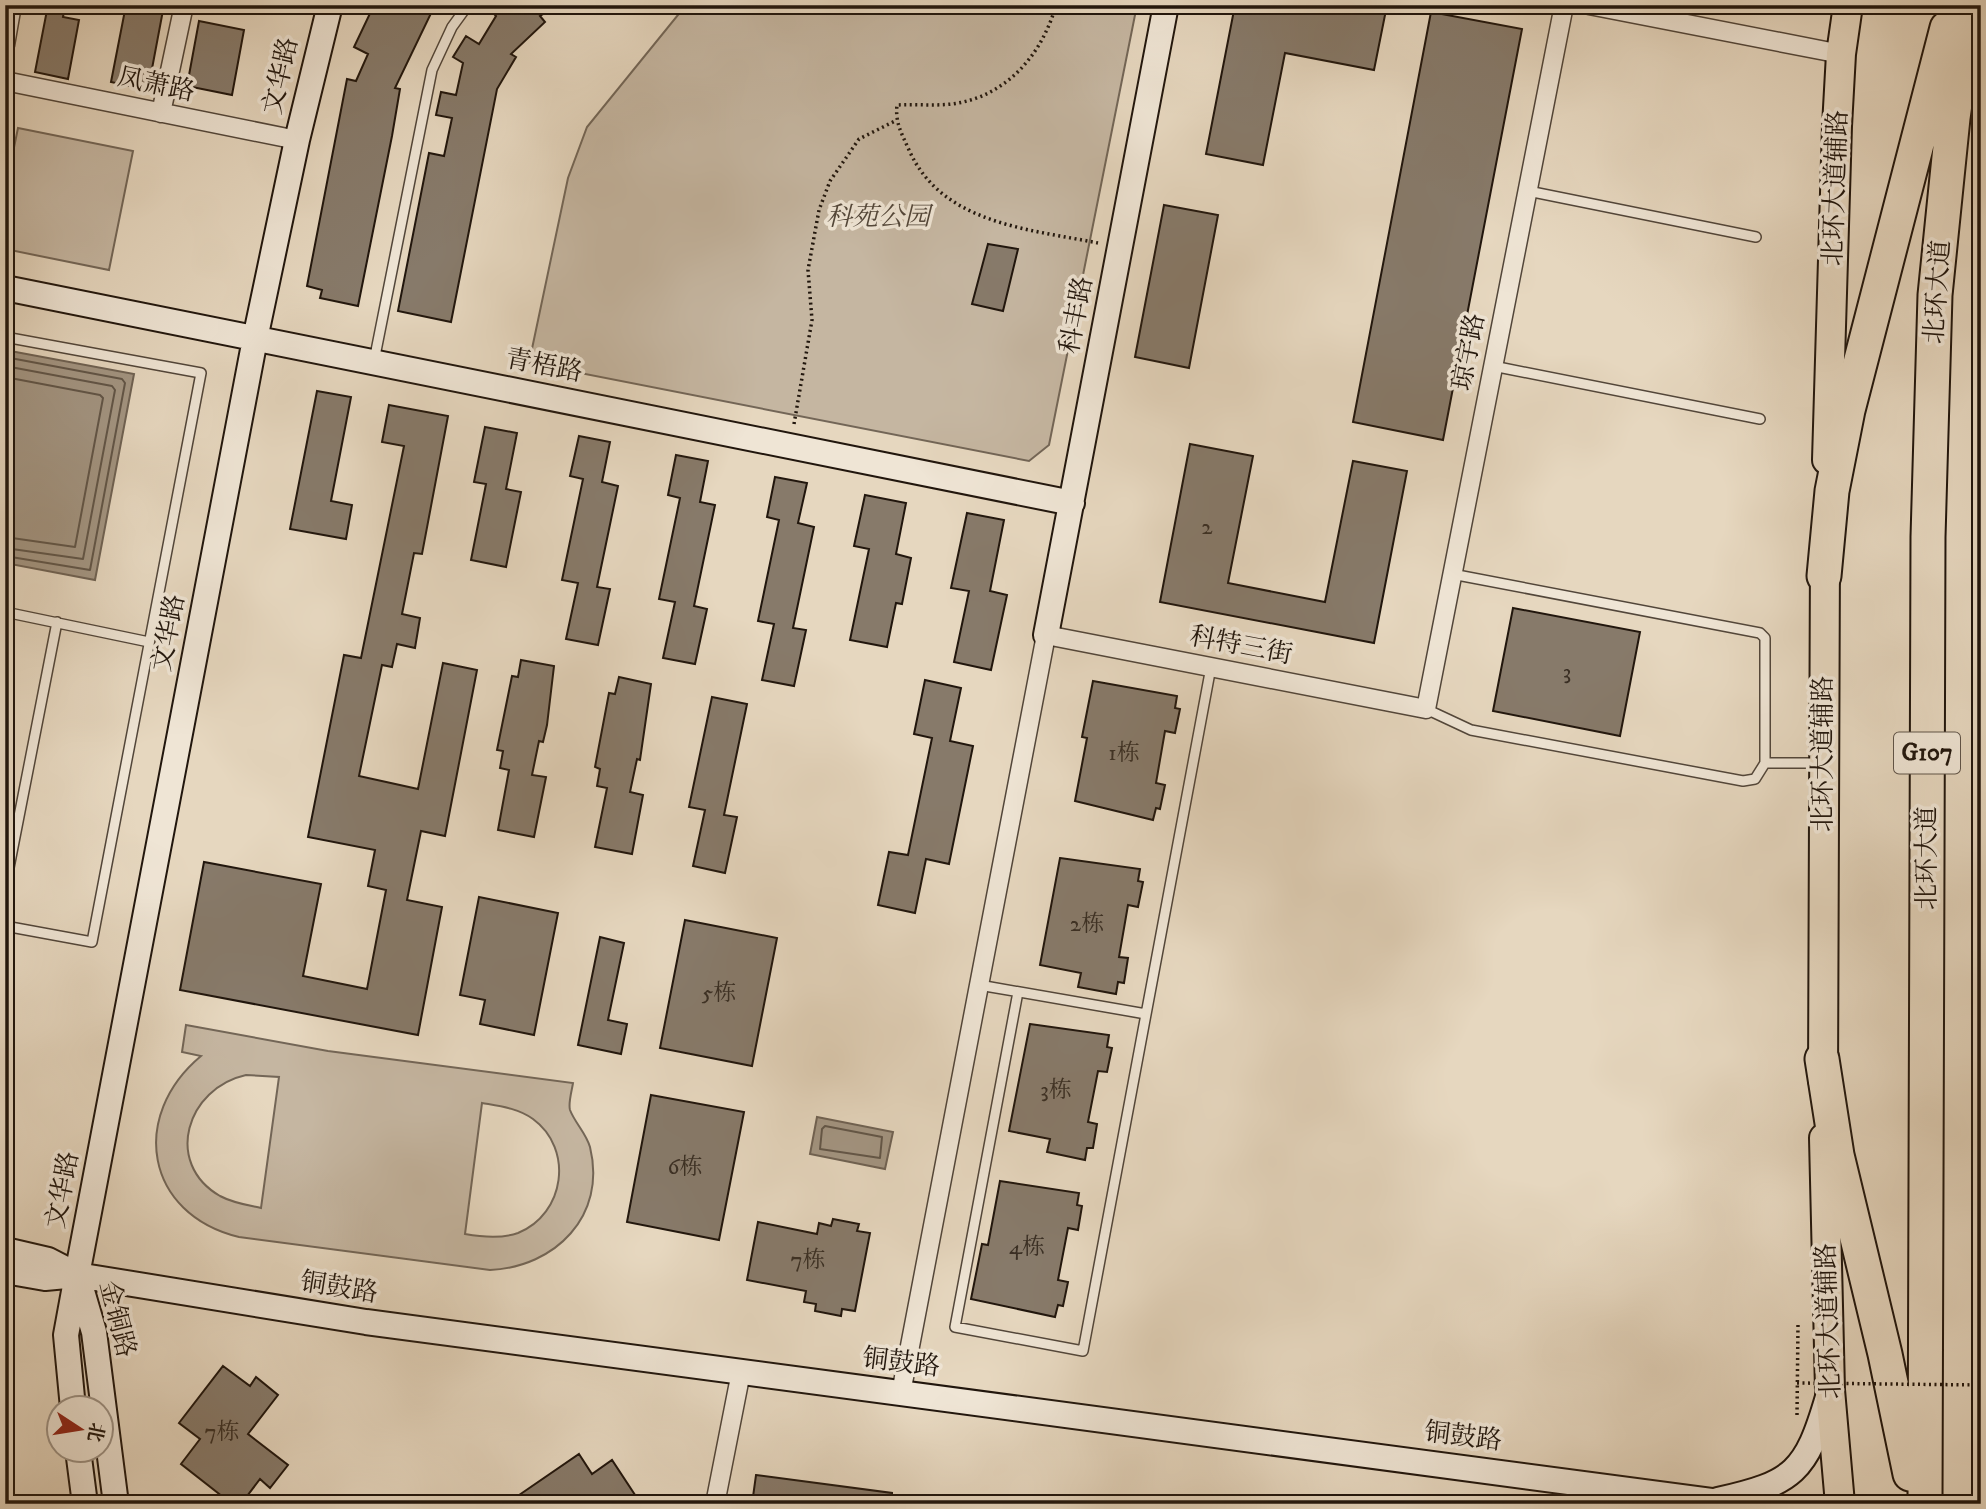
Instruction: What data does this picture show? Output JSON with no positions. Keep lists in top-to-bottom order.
{
  "streets": {
    "highway": ["北环大道", "G107"],
    "main road": ["北环大道辅路"],
    "street": [
      "文华路",
      "凤萧路",
      "科丰路",
      "琼宇路",
      "青梧路",
      "科特三街",
      "铜鼓路",
      "金铜路"
    ]
  },
  "crossings": [
    ["文华路", "凤萧路"],
    ["文华路", "青梧路"],
    ["文华路", "铜鼓路"],
    ["文华路", "金铜路"],
    ["科丰路", "青梧路"],
    ["科丰路", "科特三街"],
    ["琼宇路", "科特三街"],
    ["铜鼓路", "金铜路"]
  ],
  "parks": ["科苑公园"],
  "house_numbers": [
    "2",
    "3",
    "1栋",
    "2栋",
    "5栋",
    "3栋",
    "6栋",
    "4栋",
    "7栋",
    "7栋"
  ],
  "north": "right"
}
